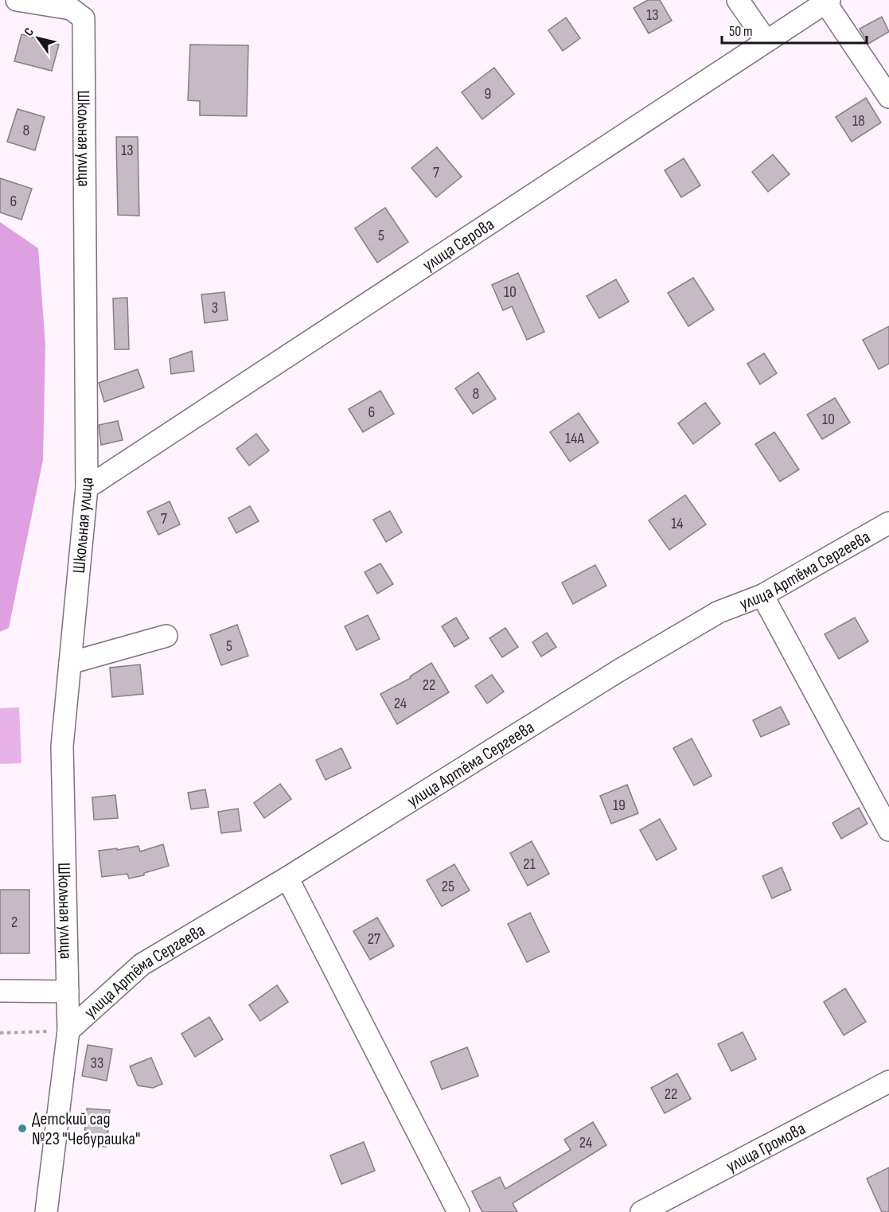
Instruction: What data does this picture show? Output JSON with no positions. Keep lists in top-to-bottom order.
{
  "streets": {
    "street": [
      "Школьная улица",
      "улица Серова",
      "улица Артёма Сергеева",
      "улица Громова"
    ]
  },
  "crossings": [
    ["Школьная улица", "улица Серова"],
    ["Школьная улица", "улица Артёма Сергеева"]
  ],
  "places": ["Детский сад №23 \"Чебурашка\""],
  "house_numbers": [
    "13",
    "9",
    "18",
    "8",
    "13",
    "7",
    "6",
    "5",
    "10",
    "3",
    "8",
    "6",
    "10",
    "14А",
    "7",
    "14",
    "5",
    "22",
    "24",
    "19",
    "21",
    "25",
    "2",
    "27",
    "33",
    "22",
    "24"
  ],
  "scale_bar": "50 m",
  "north": "top left"
}
